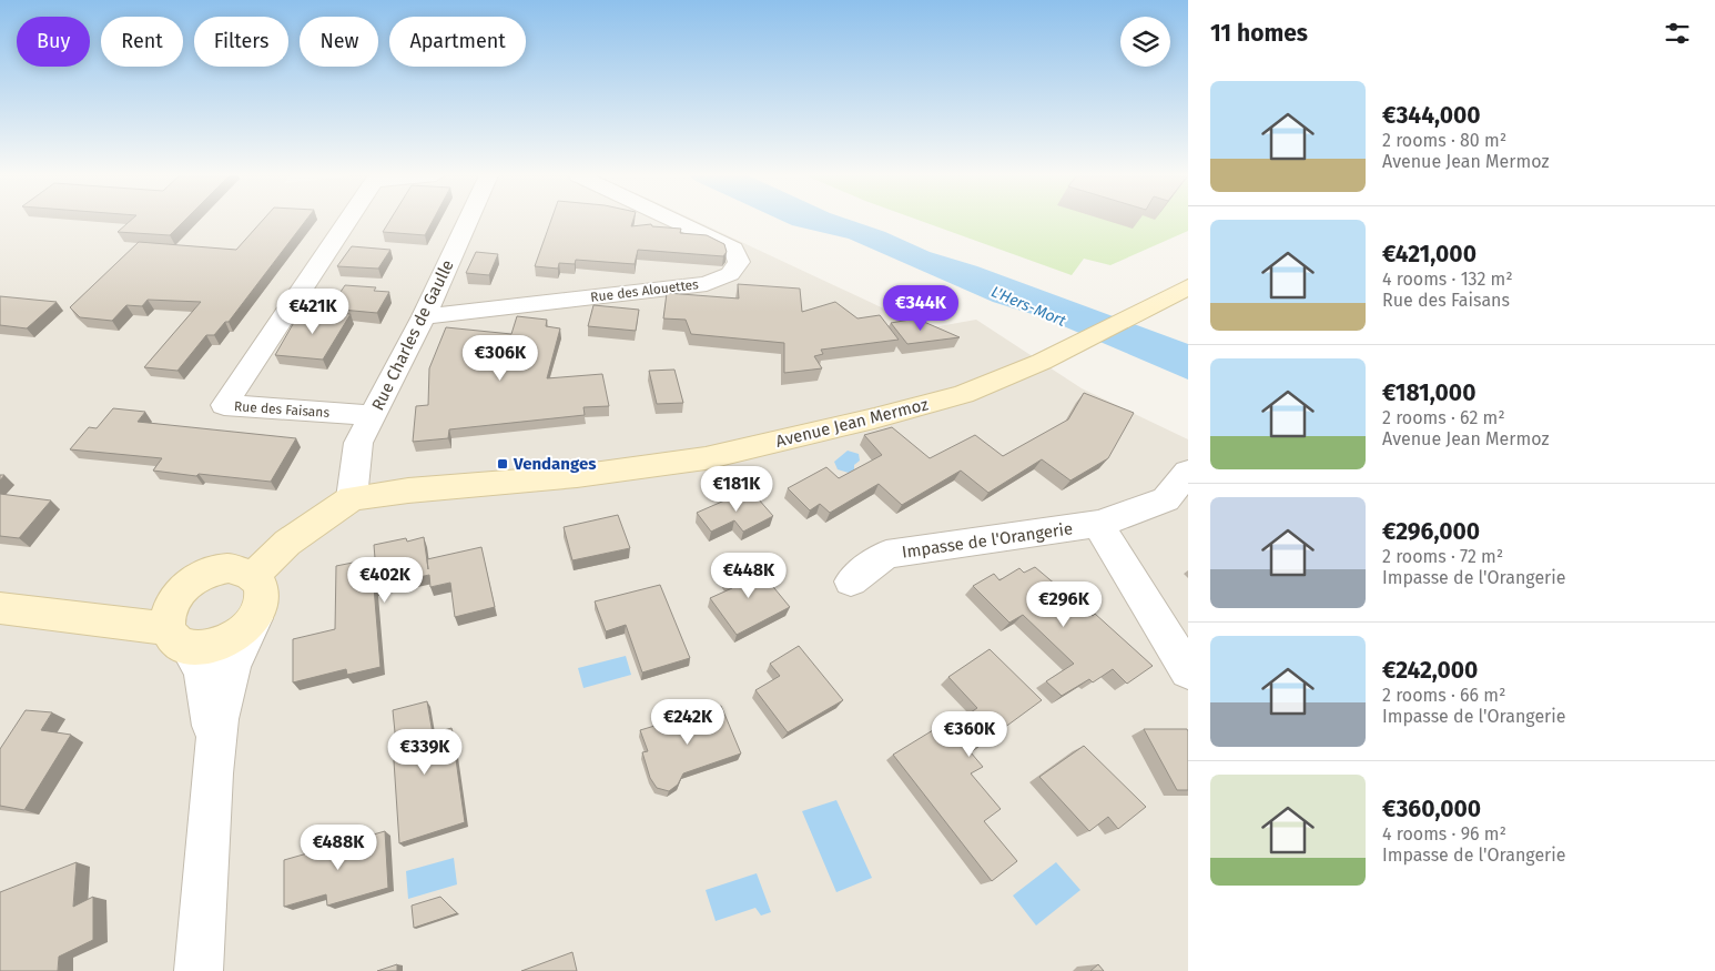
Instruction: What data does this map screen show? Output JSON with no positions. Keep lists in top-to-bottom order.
{
  "streets": {
    "street": [
      "Rue des Alouettes",
      "Rue Charles de Gaulle",
      "Rue des Faisans",
      "Avenue Jean Mermoz",
      "Impasse de l'Orangerie"
    ]
  },
  "crossings": [
    ["Rue des Alouettes", "Rue Charles de Gaulle"],
    ["Rue Charles de Gaulle", "Rue des Faisans"],
    ["Rue Charles de Gaulle", "Avenue Jean Mermoz"]
  ],
  "water": ["L'Hers-Mort"],
  "places": {
    "transit": ["Vendanges"]
  },
  "page": {
    "heading": "11 homes",
    "chip": [
      "Buy",
      "Rent",
      "Filters",
      "New",
      "Apartment"
    ],
    "list": [
      {
        "name": "€344,000",
        "note": "2 rooms · 80 m² · Avenue Jean Mermoz"
      },
      {
        "name": "€421,000",
        "note": "4 rooms · 132 m² · Rue des Faisans"
      },
      {
        "name": "€181,000",
        "note": "2 rooms · 62 m² · Avenue Jean Mermoz"
      },
      {
        "name": "€296,000",
        "note": "2 rooms · 72 m² · Impasse de l'Orangerie"
      },
      {
        "name": "€242,000",
        "note": "2 rooms · 66 m² · Impasse de l'Orangerie"
      },
      {
        "name": "€360,000",
        "note": "4 rooms · 96 m² · Impasse de l'Orangerie"
      }
    ],
    "price": [
      "€344K",
      "€421K",
      "€306K",
      "€181K",
      "€448K",
      "€402K",
      "€296K",
      "€242K",
      "€360K",
      "€339K",
      "€488K"
    ]
  }
}
